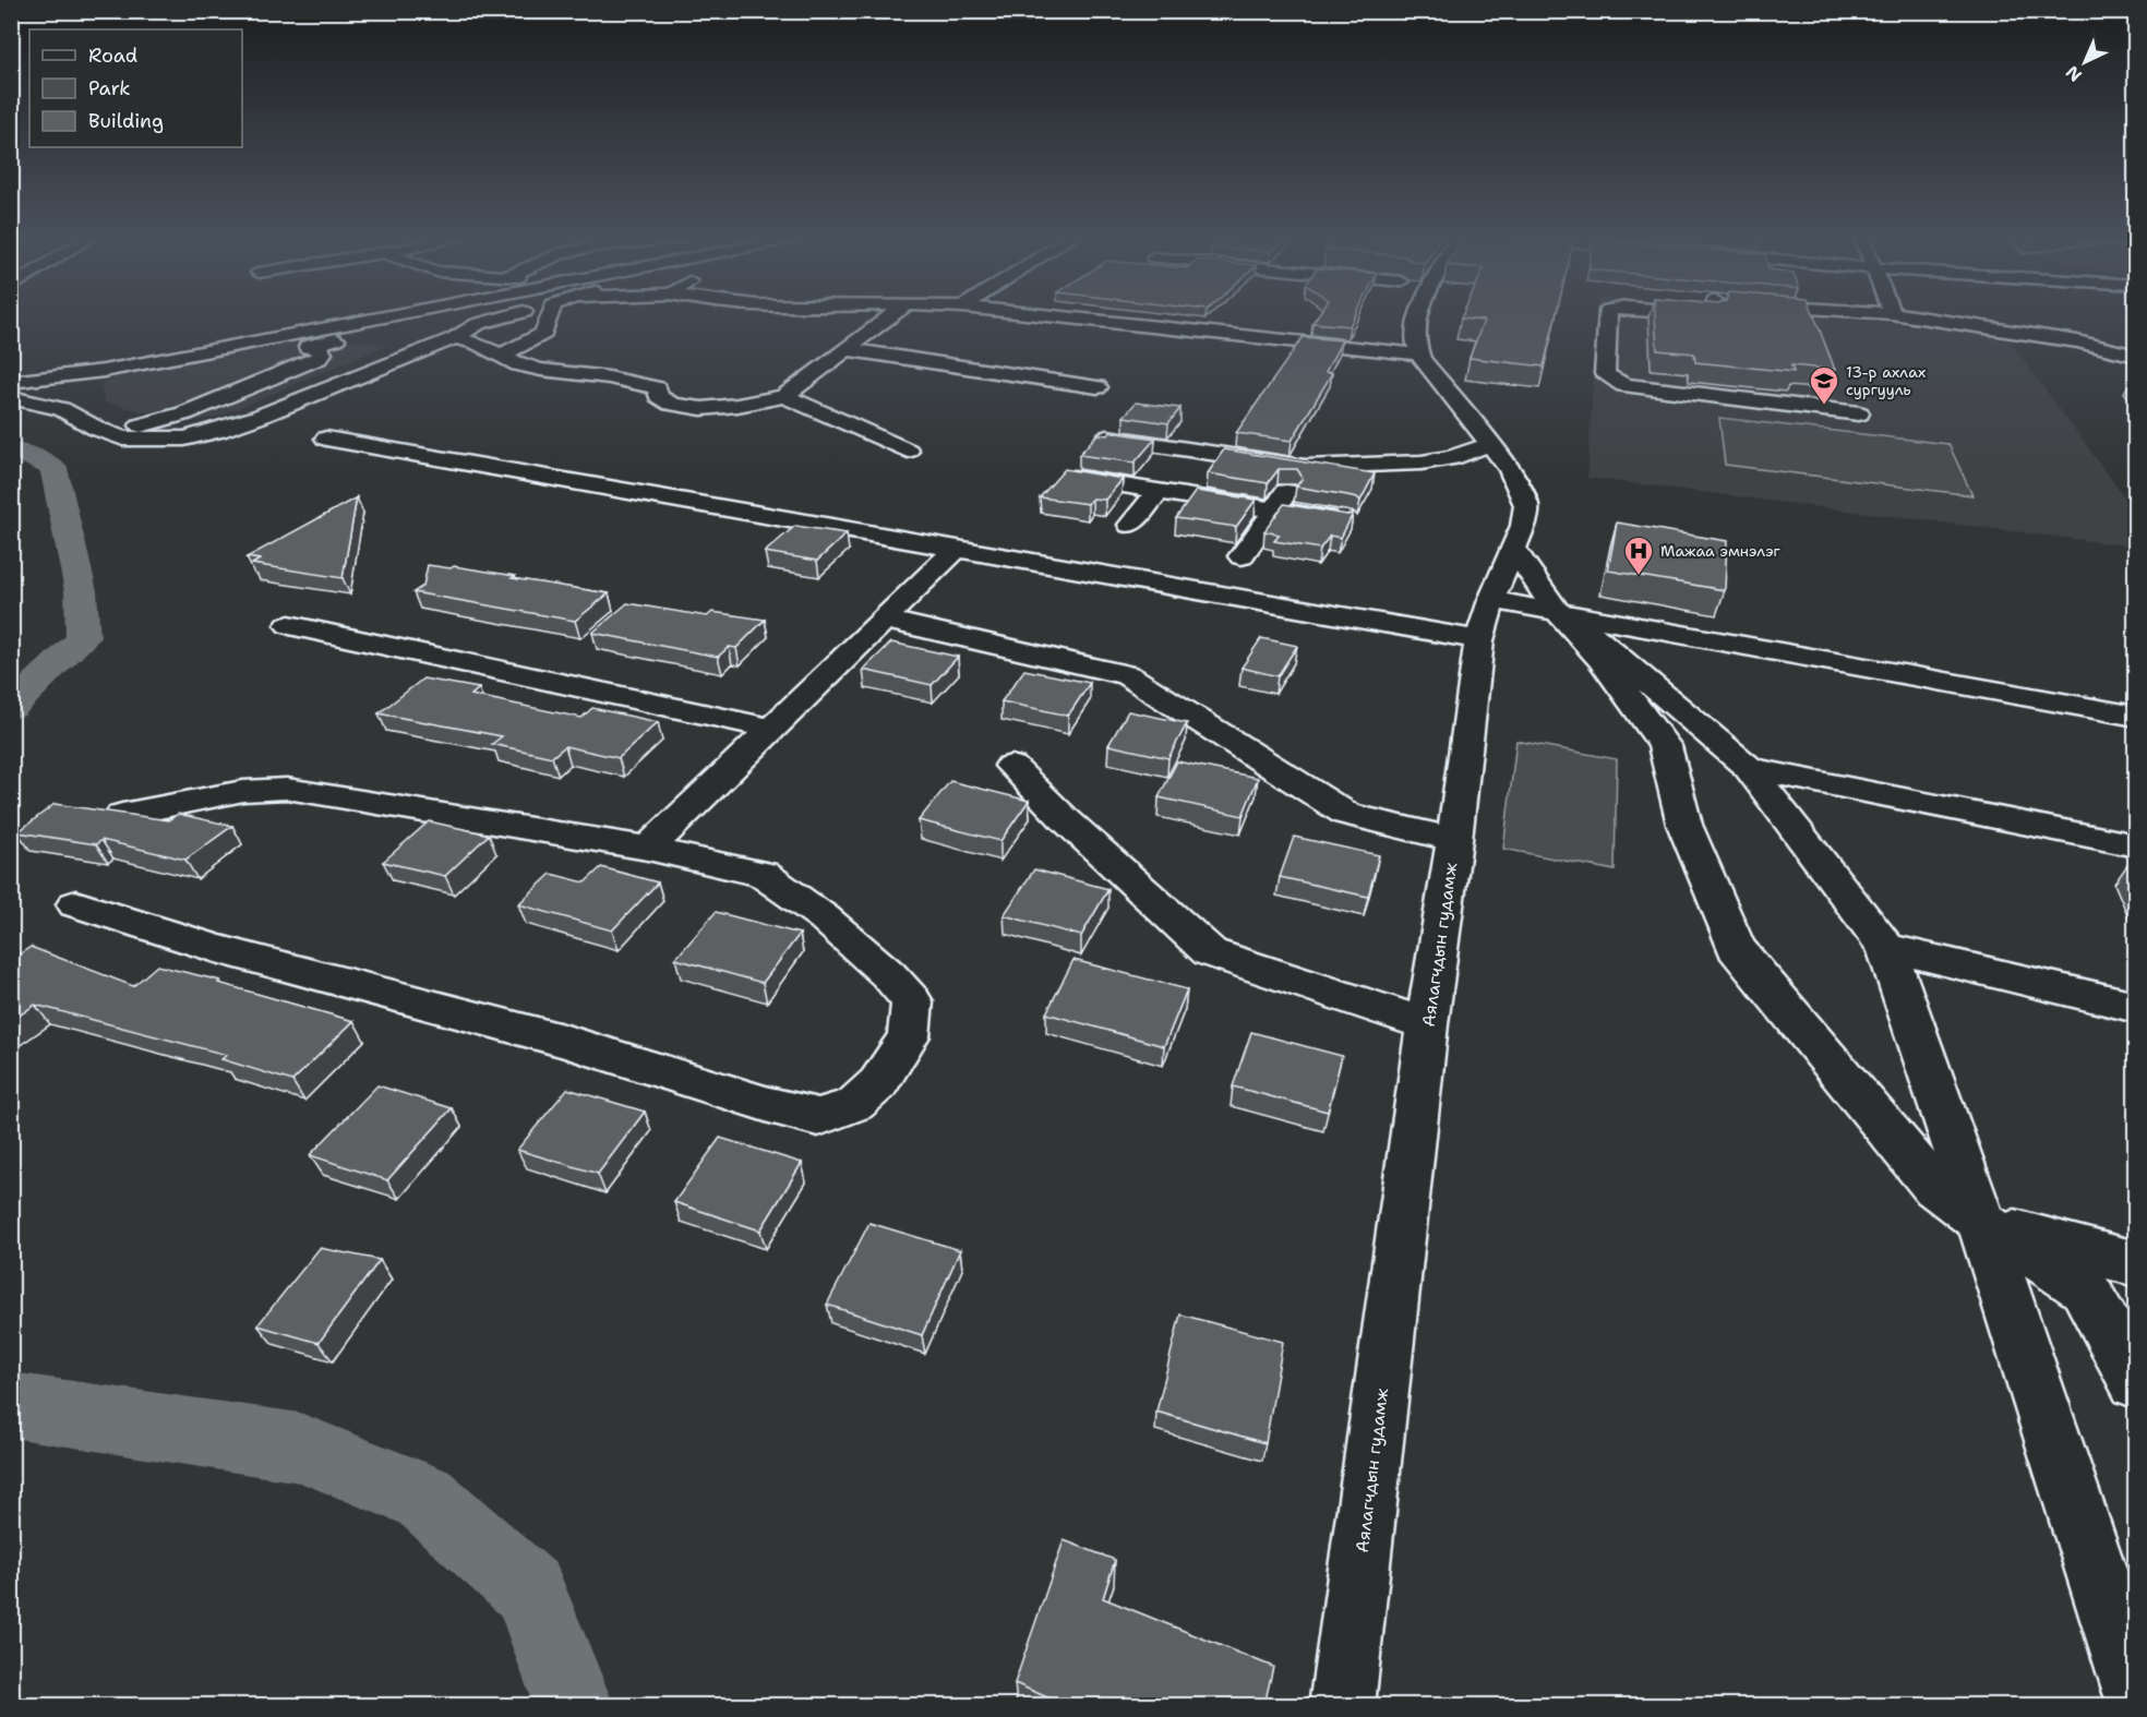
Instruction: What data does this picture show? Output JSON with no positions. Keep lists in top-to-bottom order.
{
  "streets": {
    "street": ["Аялагчдын гудамж"]
  },
  "places": {
    "school or university": ["13-р ахлах сургууль"],
    "hospital": ["Maжаа эмнэлэг"]
  },
  "legend": ["Road", "Park", "Building"],
  "north": "bottom left"
}
